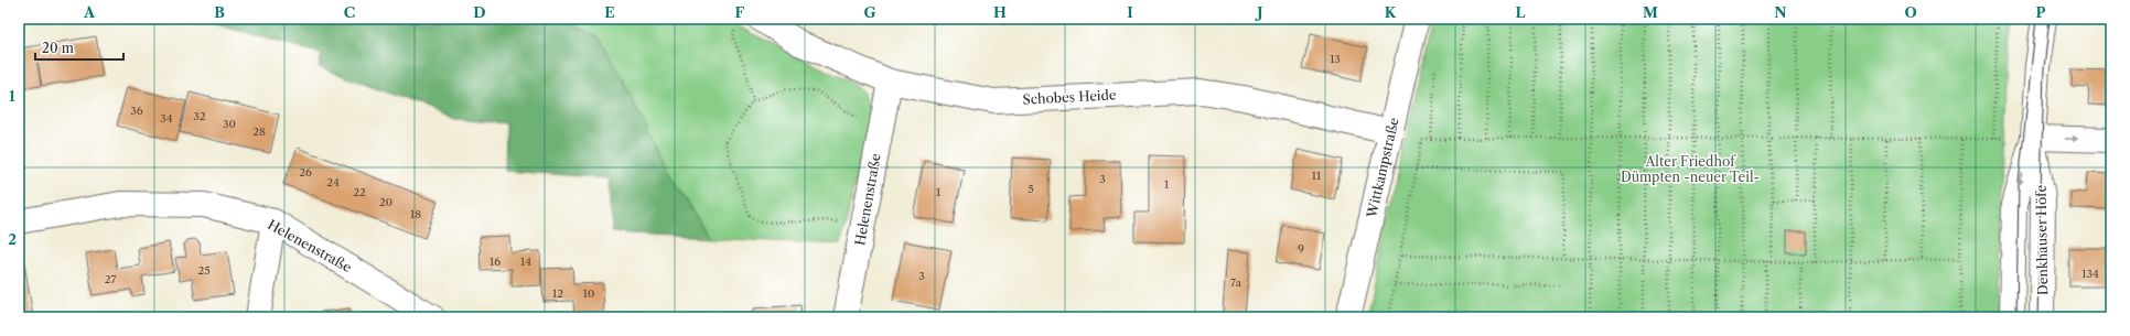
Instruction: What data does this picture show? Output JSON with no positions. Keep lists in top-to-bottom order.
{
  "streets": {
    "street": [
      "Schobes Heide",
      "Wittkampstraße",
      "Helenenstraße",
      "Denkhauser Höfe"
    ]
  },
  "crossings": [
    ["Schobes Heide", "Wittkampstraße"],
    ["Schobes Heide", "Helenenstraße"]
  ],
  "parks": ["Alter Friedhof Dümpten -neuer Teil-"],
  "house_numbers": [
    "13",
    "36",
    "32",
    "34",
    "30",
    "28",
    "26",
    "11",
    "3",
    "24",
    "1",
    "5",
    "22",
    "1",
    "20",
    "18",
    "9",
    "16",
    "14",
    "25",
    "134",
    "3",
    "27",
    "7a",
    "12",
    "10"
  ],
  "scale_bar": "20 m",
  "grid": {
    "columns": [
      "A",
      "B",
      "C",
      "D",
      "E",
      "F",
      "G",
      "H",
      "I",
      "J",
      "K",
      "L",
      "M",
      "N",
      "O",
      "P"
    ],
    "rows": ["1", "2"]
  }
}
